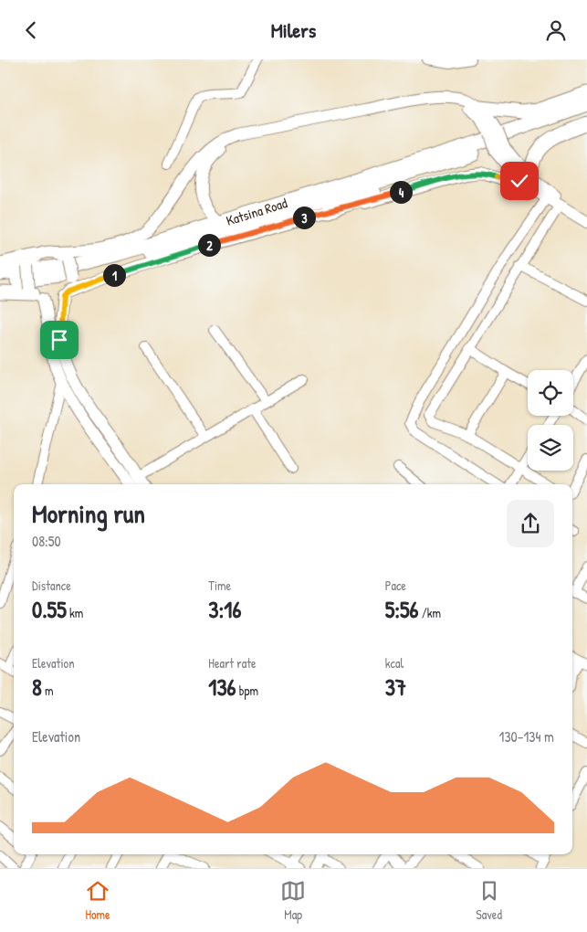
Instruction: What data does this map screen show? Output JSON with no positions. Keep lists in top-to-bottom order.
{
  "streets": {
    "highway": ["Katsina Road"]
  },
  "page": {
    "header": "Milers",
    "pins": [
      "4",
      "3",
      "2",
      "1"
    ],
    "heading": ["Morning run", "08:50"],
    "stats": [
      ["Distance", "0.55 km"],
      ["Time", "3:16"],
      ["Pace", "5:56 /km"],
      ["Elevation", "8 m"],
      ["Heart rate", "136 bpm"],
      ["kcal", "37"]
    ],
    "chart": ["Elevation", "130–134 m"],
    "tabs": ["Home", "Map", "Saved"]
  }
}
